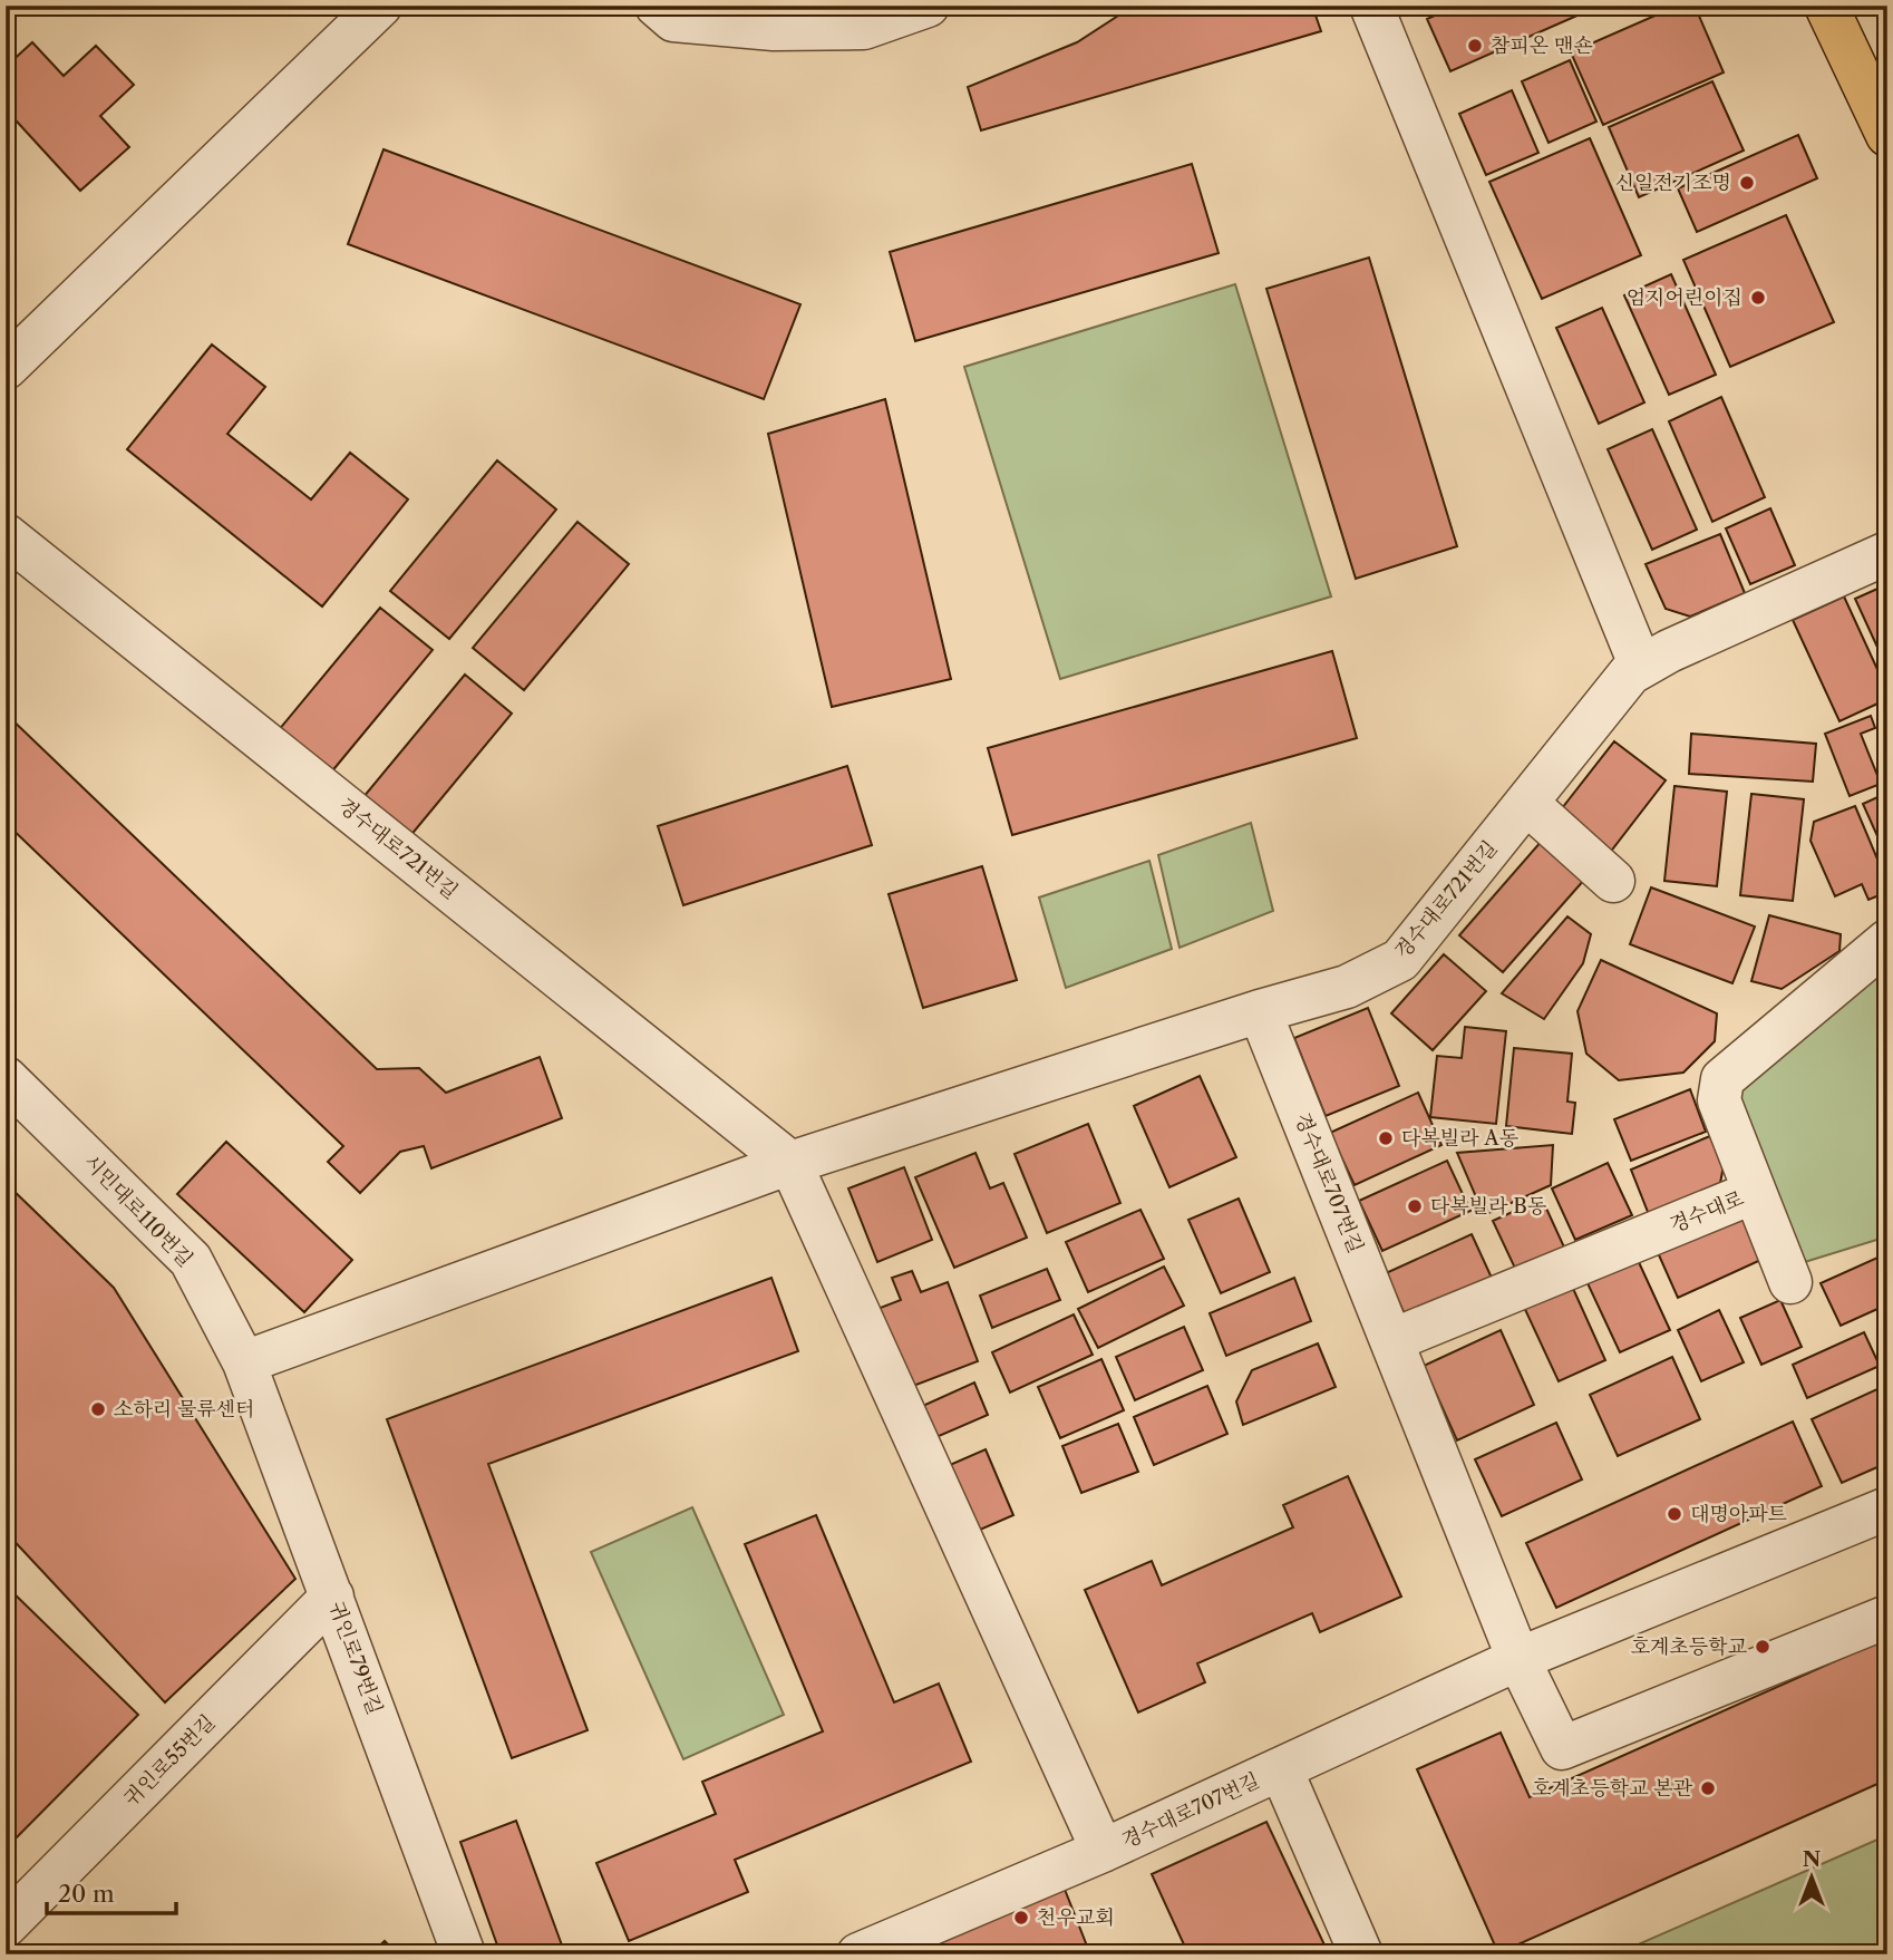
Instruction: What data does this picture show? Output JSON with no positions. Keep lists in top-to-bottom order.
{
  "streets": {
    "street": [
      "경수대로721번길",
      "경수대로707번길",
      "시민대로110번길",
      "경수대로",
      "귀인로79번길",
      "귀인로55번길"
    ]
  },
  "crossings": [
    ["경수대로721번길", "경수대로707번길"],
    ["경수대로721번길", "시민대로110번길"],
    ["경수대로721번길", "귀인로79번길"],
    ["경수대로707번길", "경수대로"],
    ["시민대로110번길", "귀인로79번길"],
    ["귀인로79번길", "귀인로55번길"]
  ],
  "places": [
    "참피온 맨숀",
    "신일전기조명",
    "엄지어린이집",
    "다복빌라 A동",
    "다복빌라 B동",
    "소하리 물류센터",
    "대명아파트",
    "호계초등학교",
    "호계초등학교 본관",
    "천우교회"
  ],
  "scale_bar": "20 m",
  "north": "top"
}
